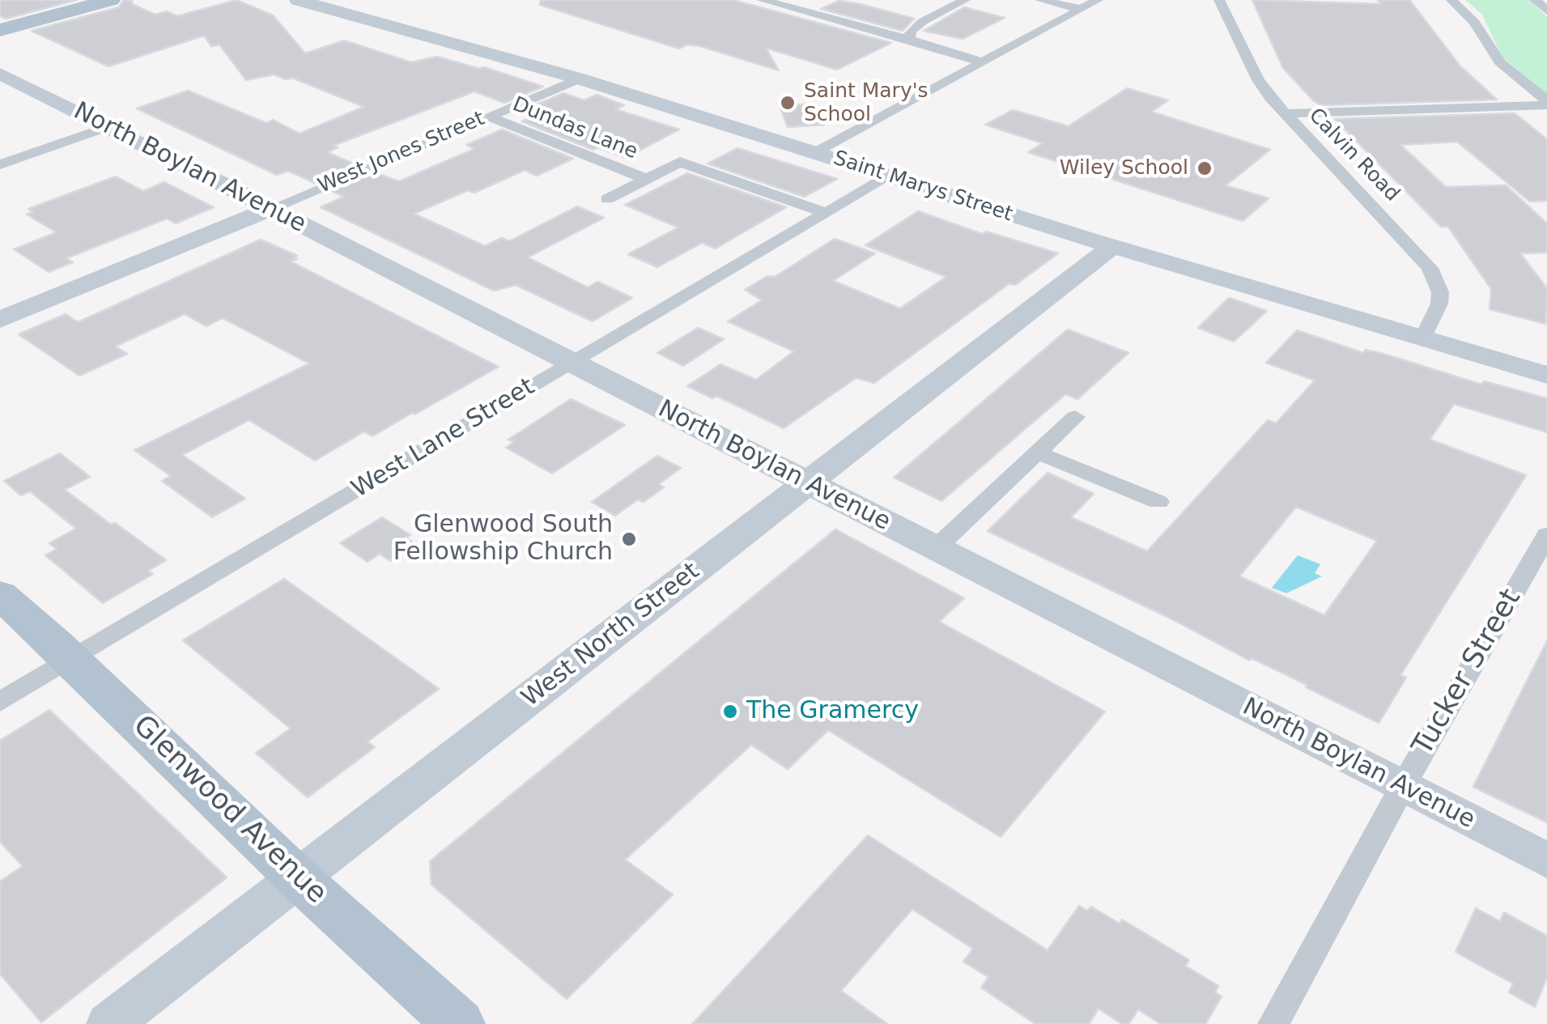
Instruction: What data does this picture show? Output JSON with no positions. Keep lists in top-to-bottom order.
{
  "streets": {
    "main road": ["Glenwood Avenue"],
    "street": [
      "Dundas Lane",
      "West Jones Street",
      "Calvin Road",
      "North Boylan Avenue",
      "Saint Marys Street",
      "West Lane Street",
      "West North Street",
      "Tucker Street"
    ]
  },
  "crossings": [
    ["Dundas Lane", "West Jones Street"],
    ["Dundas Lane", "West Lane Street"],
    ["West Jones Street", "North Boylan Avenue"],
    ["West Jones Street", "Saint Marys Street"],
    ["Calvin Road", "Saint Marys Street"],
    ["North Boylan Avenue", "West Lane Street"],
    ["North Boylan Avenue", "West North Street"],
    ["North Boylan Avenue", "Tucker Street"],
    ["Saint Marys Street", "West Lane Street"],
    ["Saint Marys Street", "West North Street"],
    ["West Lane Street", "Glenwood Avenue"],
    ["West North Street", "Glenwood Avenue"]
  ],
  "places": [
    "Saint Mary's School",
    "Wiley School",
    "Glenwood South Fellowship Church",
    "The Gramercy"
  ]
}
